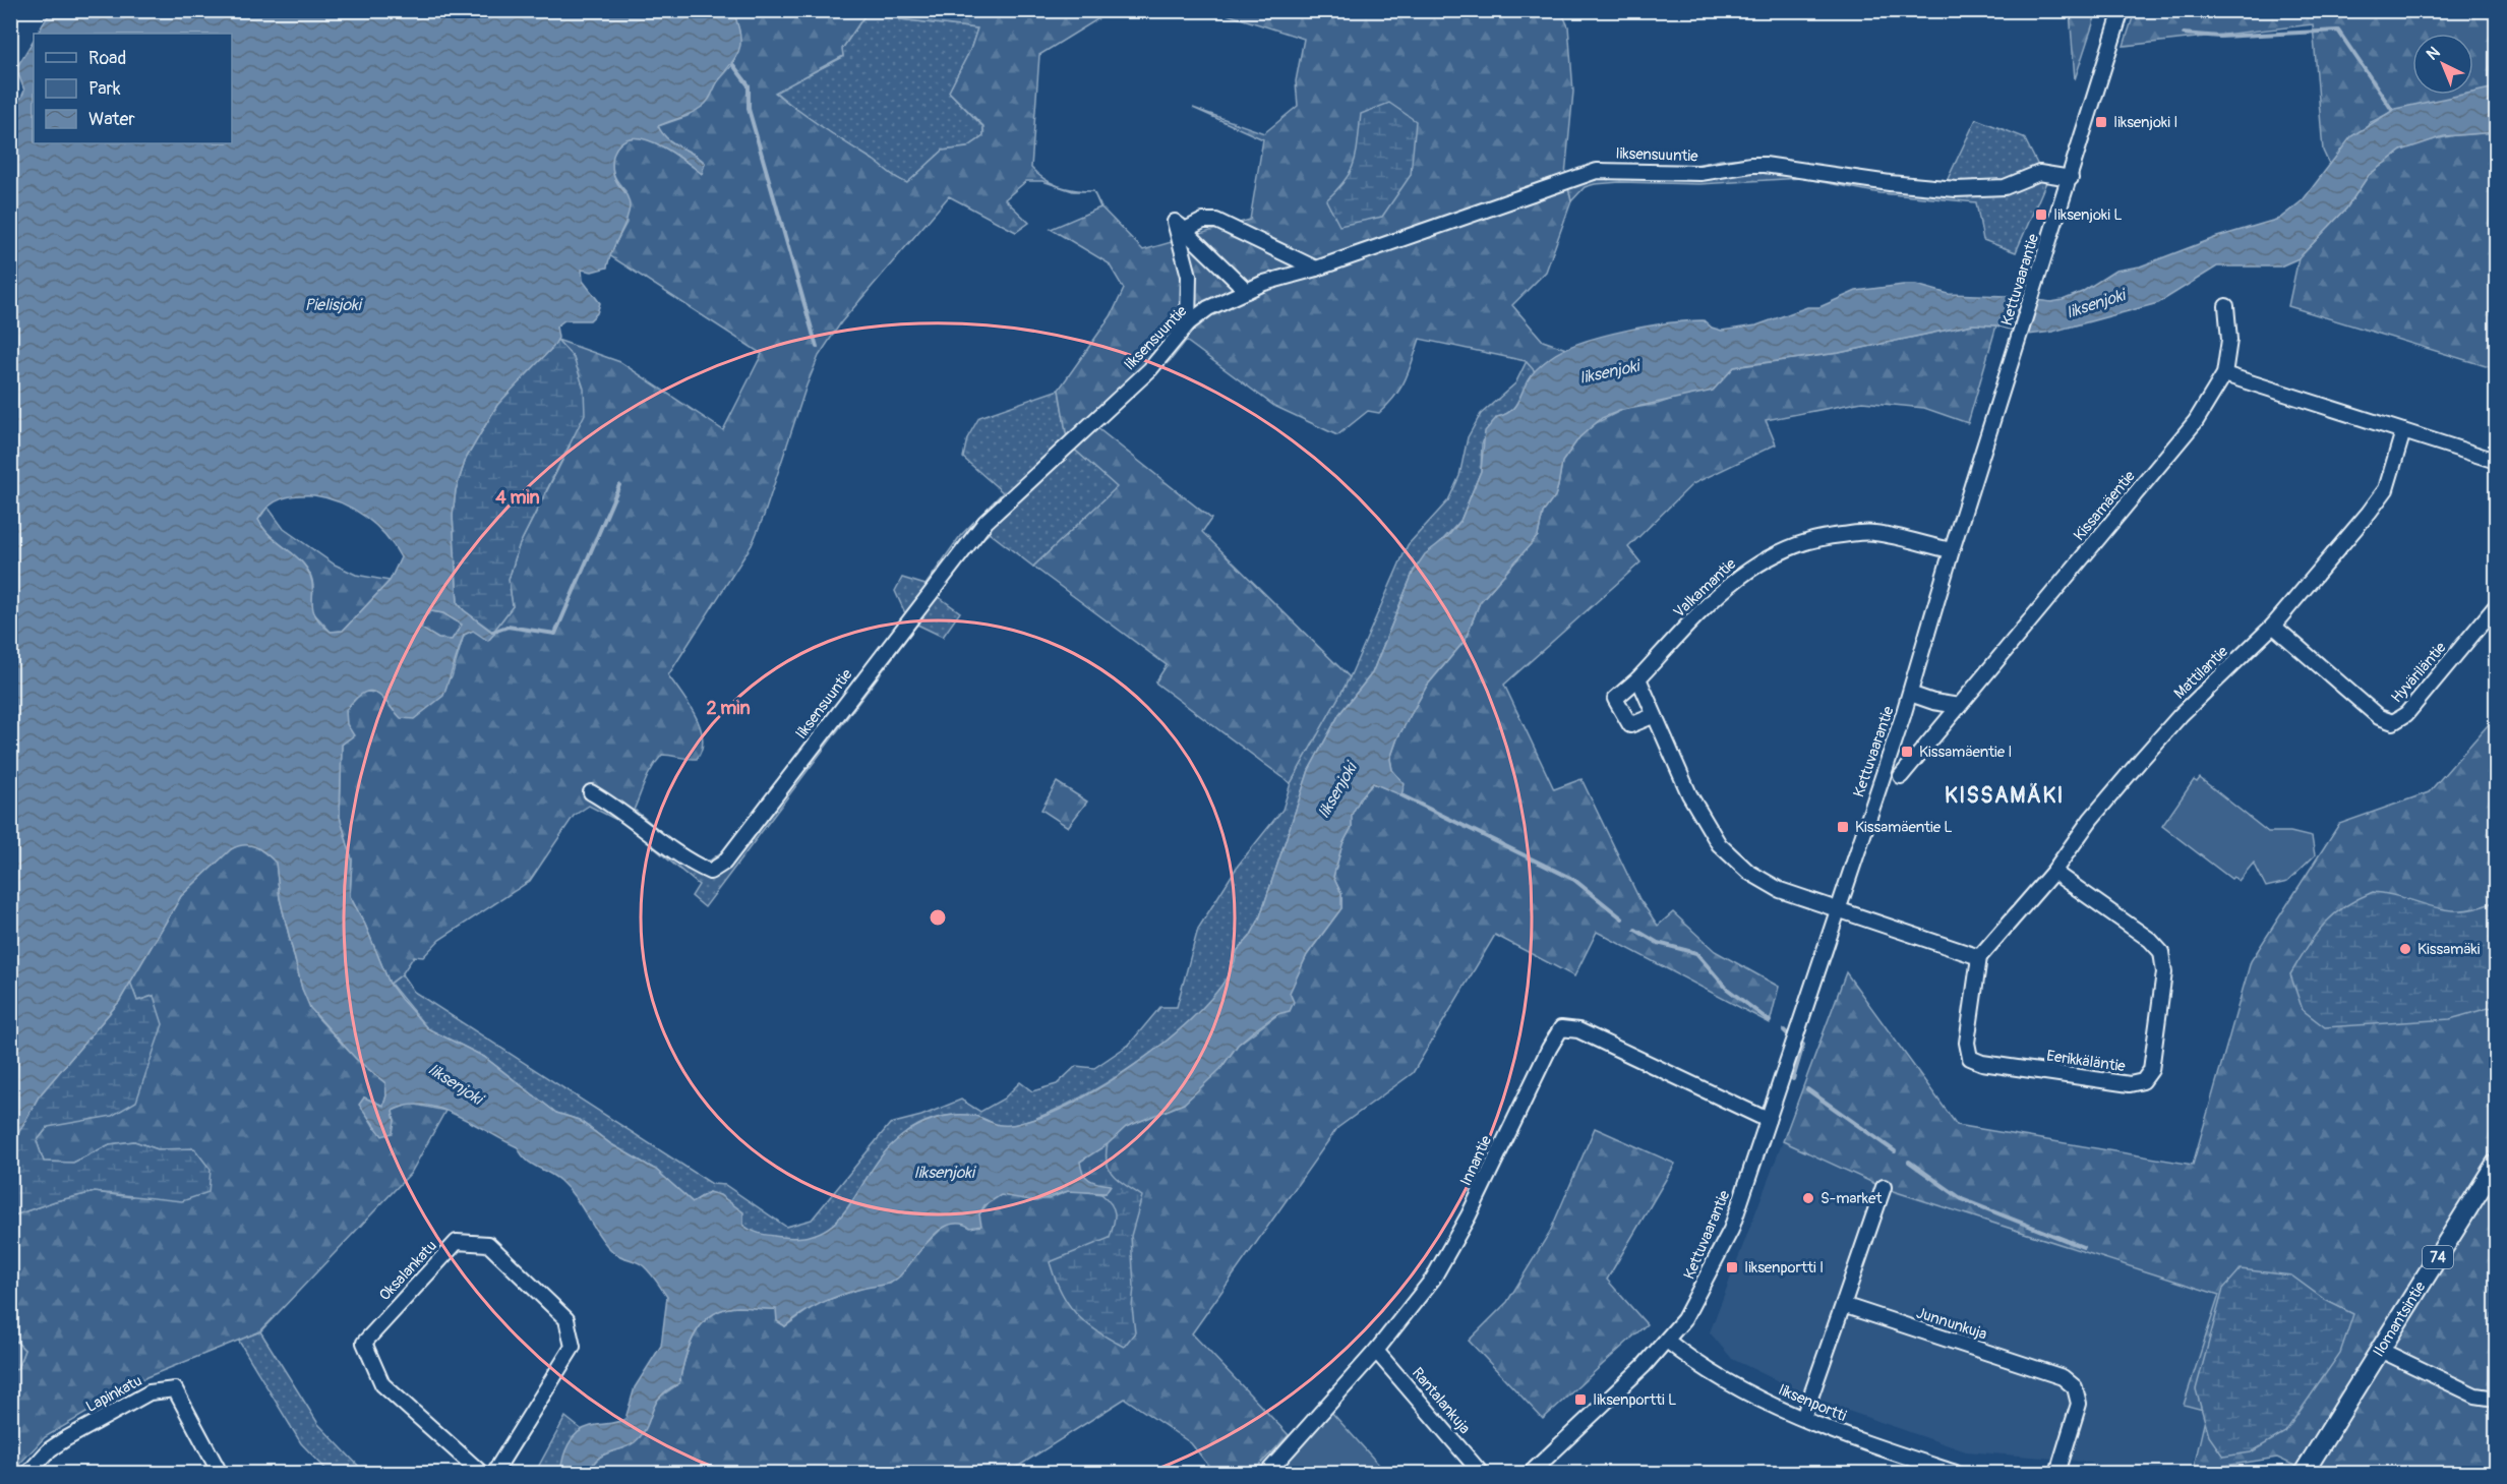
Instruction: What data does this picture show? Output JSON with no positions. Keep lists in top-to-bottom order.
{
  "streets": {
    "main road": ["74", "Ilomantsintie"],
    "street": [
      "Iiksensuuntie",
      "Kettuvaarantie",
      "Kissamäentie",
      "Valkamantie",
      "Mattilantie",
      "Hyväriläntie",
      "Eerikkäläntie",
      "Innantie",
      "Oksalankatu",
      "Junnunkuja",
      "Lapinkatu",
      "Rantalankuja",
      "Iiksenportti"
    ]
  },
  "crossings": [
    ["Iiksensuuntie", "Kettuvaarantie"],
    ["Kettuvaarantie", "Valkamantie"],
    ["Kettuvaarantie", "Innantie"],
    ["Kettuvaarantie", "Iiksenportti"],
    ["Mattilantie", "Hyväriläntie"],
    ["Mattilantie", "Eerikkäläntie"],
    ["Innantie", "Rantalankuja"]
  ],
  "districts": ["KISSAMÄKI"],
  "water": ["Iiksenjoki", "Pielisjoki"],
  "places": {
    "transit": [
      "Iiksenjoki I",
      "Iiksenjoki L",
      "Kissamäentie I",
      "Kissamäentie L",
      "Iiksenportti I",
      "Iiksenportti L"
    ],
    "other": ["Kissamäki", "S-market"]
  },
  "legend": ["Road", "Park", "Water"],
  "north": "top left",
  "rings": ["4 min", "2 min"]
}
